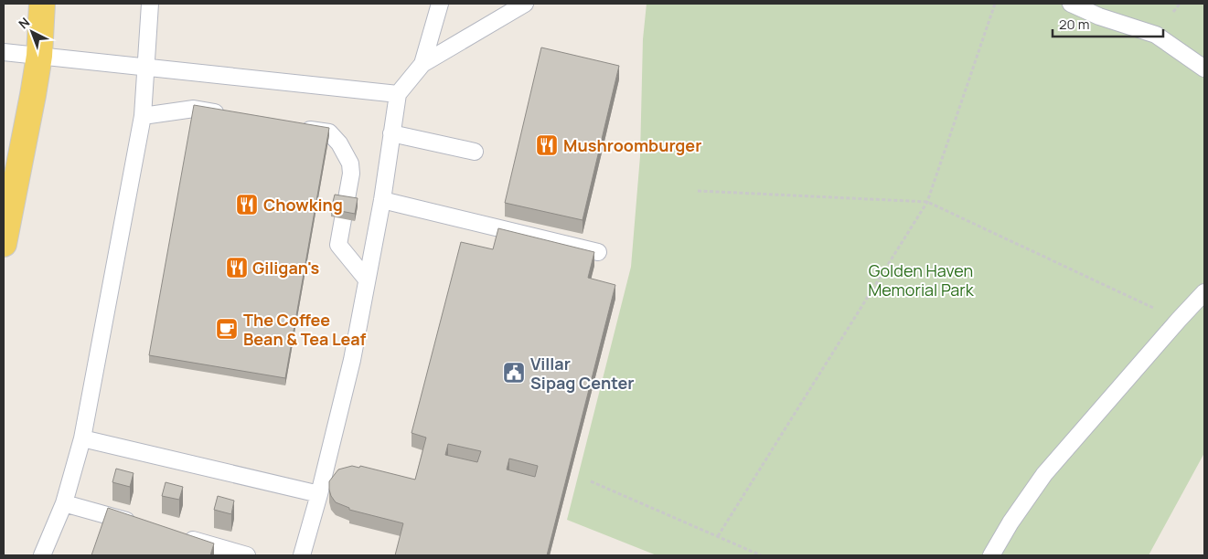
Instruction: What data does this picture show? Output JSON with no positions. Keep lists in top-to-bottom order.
{
  "parks": ["Golden Haven Memorial Park"],
  "places": {
    "restaurant": ["Mushroomburger", "Chowking", "Giligan's"],
    "cafe": ["The Coffee Bean & Tea Leaf"],
    "public building": ["Villar Sipag Center"]
  },
  "scale_bar": "20 m",
  "north": "top left"
}
